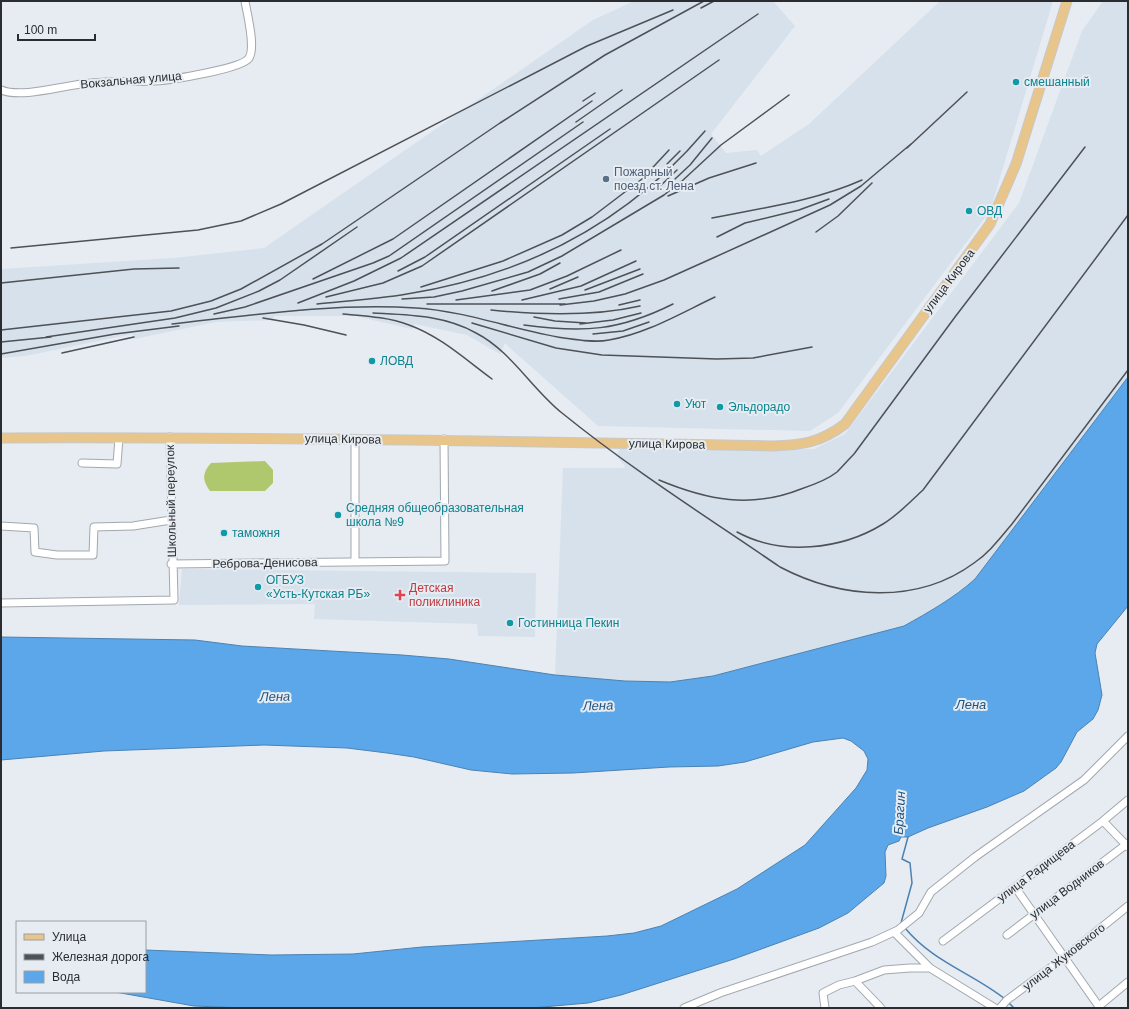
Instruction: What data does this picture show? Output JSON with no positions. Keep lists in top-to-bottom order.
{
  "streets": {
    "main road": ["улица Кирова"],
    "street": [
      "Вокзальная улица",
      "Школьный переулок",
      "Реброва-Денисова",
      "улица Радищева",
      "улица Водников",
      "улица Жуковского"
    ]
  },
  "crossings": [
    ["улица Кирова", "Школьный переулок"],
    ["улица Кирова", "Реброва-Денисова"],
    ["Школьный переулок", "Реброва-Денисова"]
  ],
  "water": ["Лена", "Брагин"],
  "places": {
    "other": [
      "смешанный",
      "Пожарный поезд ст. Лена",
      "ОВД",
      "ЛОВД",
      "Уют",
      "Эльдорадо",
      "Средняя общеобразовательная школа №9",
      "таможня",
      "ОГБУЗ «Усть-Кутская РБ»",
      "Гостинница Пекин"
    ],
    "health": ["Детская поликлиника"]
  },
  "legend": ["Улица", "Железная дорога", "Вода"],
  "scale_bar": "100 m"
}
